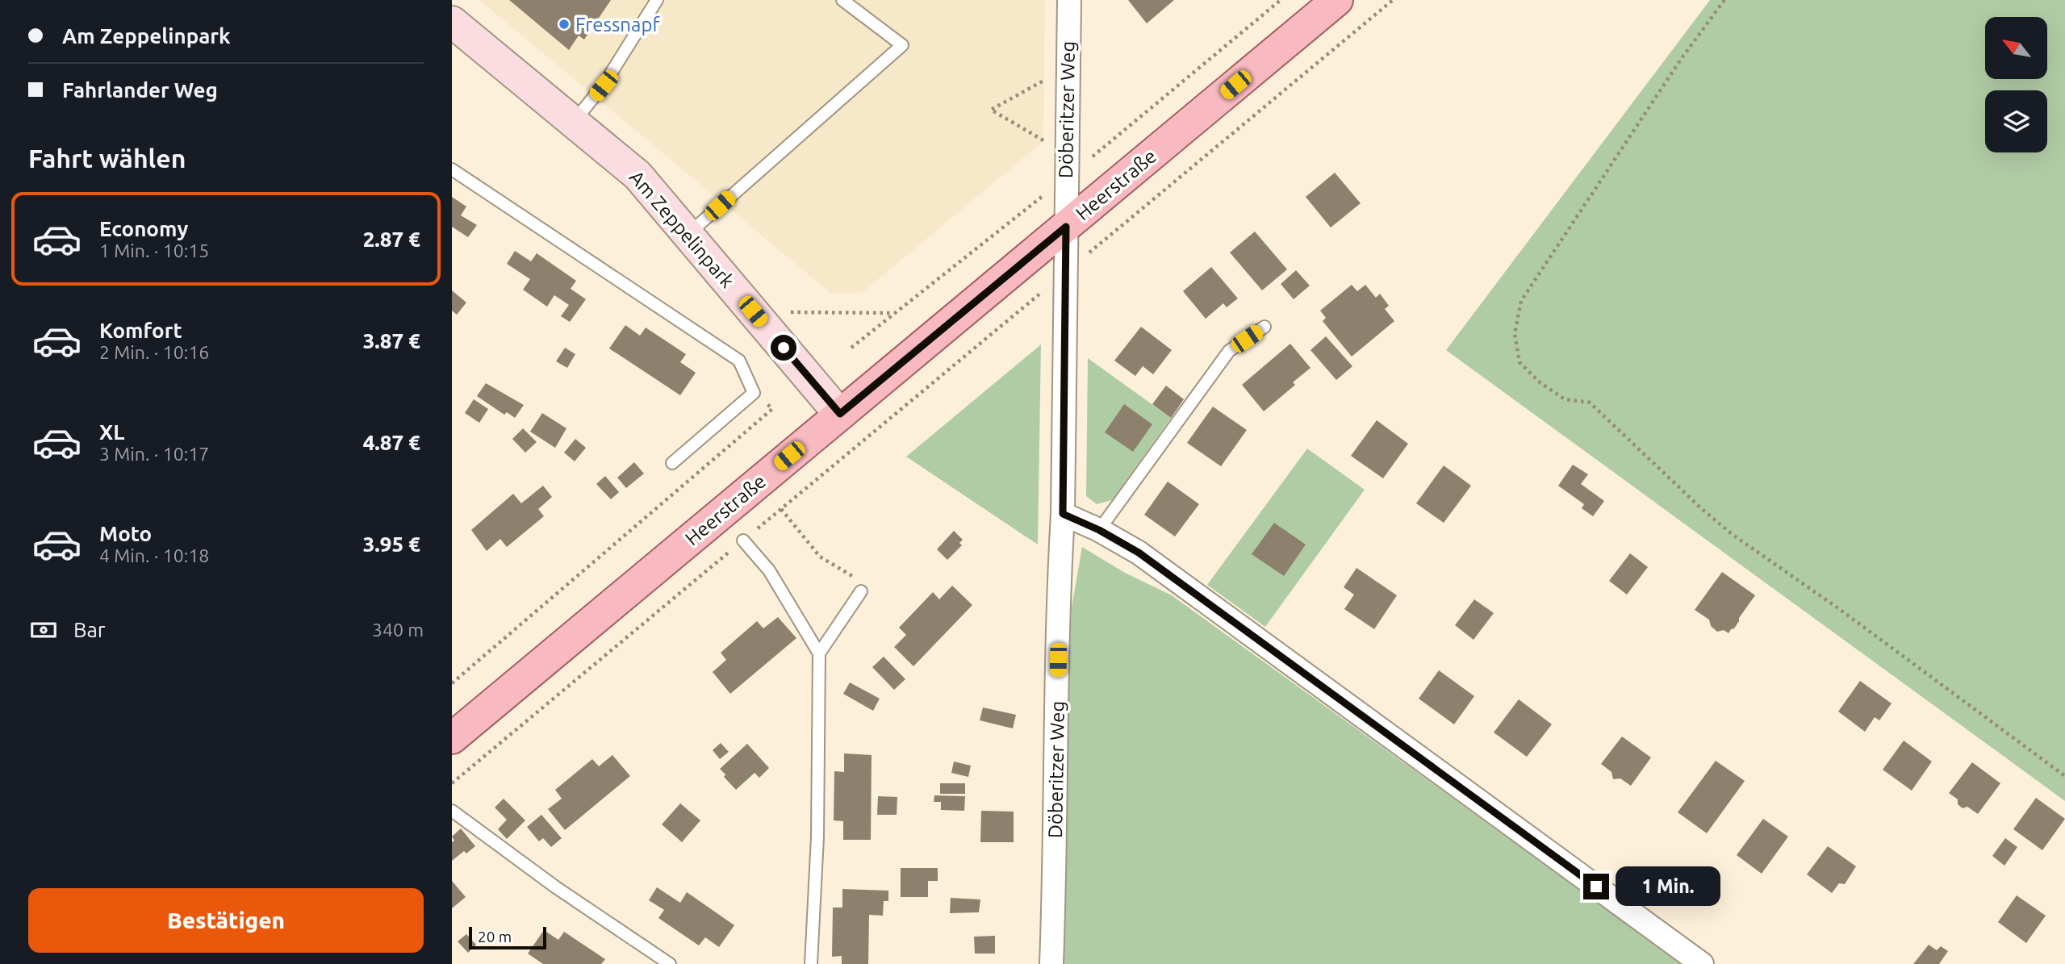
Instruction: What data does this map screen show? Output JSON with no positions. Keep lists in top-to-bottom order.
{
  "streets": {
    "main road": ["Heerstraße", "Am Zeppelinpark"],
    "street": ["Döberitzer Weg"]
  },
  "crossings": [
    ["Döberitzer Weg", "Heerstraße"],
    ["Heerstraße", "Am Zeppelinpark"]
  ],
  "places": ["Fressnapf"],
  "scale_bar": "20 m",
  "north": "top left",
  "page": {
    "banner": ["Am Zeppelinpark", "Fahrlander Weg"],
    "heading": "Fahrt wählen",
    "list": [
      {
        "name": "Economy",
        "note": "1 Min. · 10:15",
        "value": "2.87 €"
      },
      {
        "name": "Komfort",
        "note": "2 Min. · 10:16",
        "value": "3.87 €"
      },
      {
        "name": "XL",
        "note": "3 Min. · 10:17",
        "value": "4.87 €"
      },
      {
        "name": "Moto",
        "note": "4 Min. · 10:18",
        "value": "3.95 €"
      }
    ],
    "pay": ["Bar", "340 m"],
    "bubble": "1 Min.",
    "buttons": "Bestätigen",
    "scale": "20 m"
  }
}
